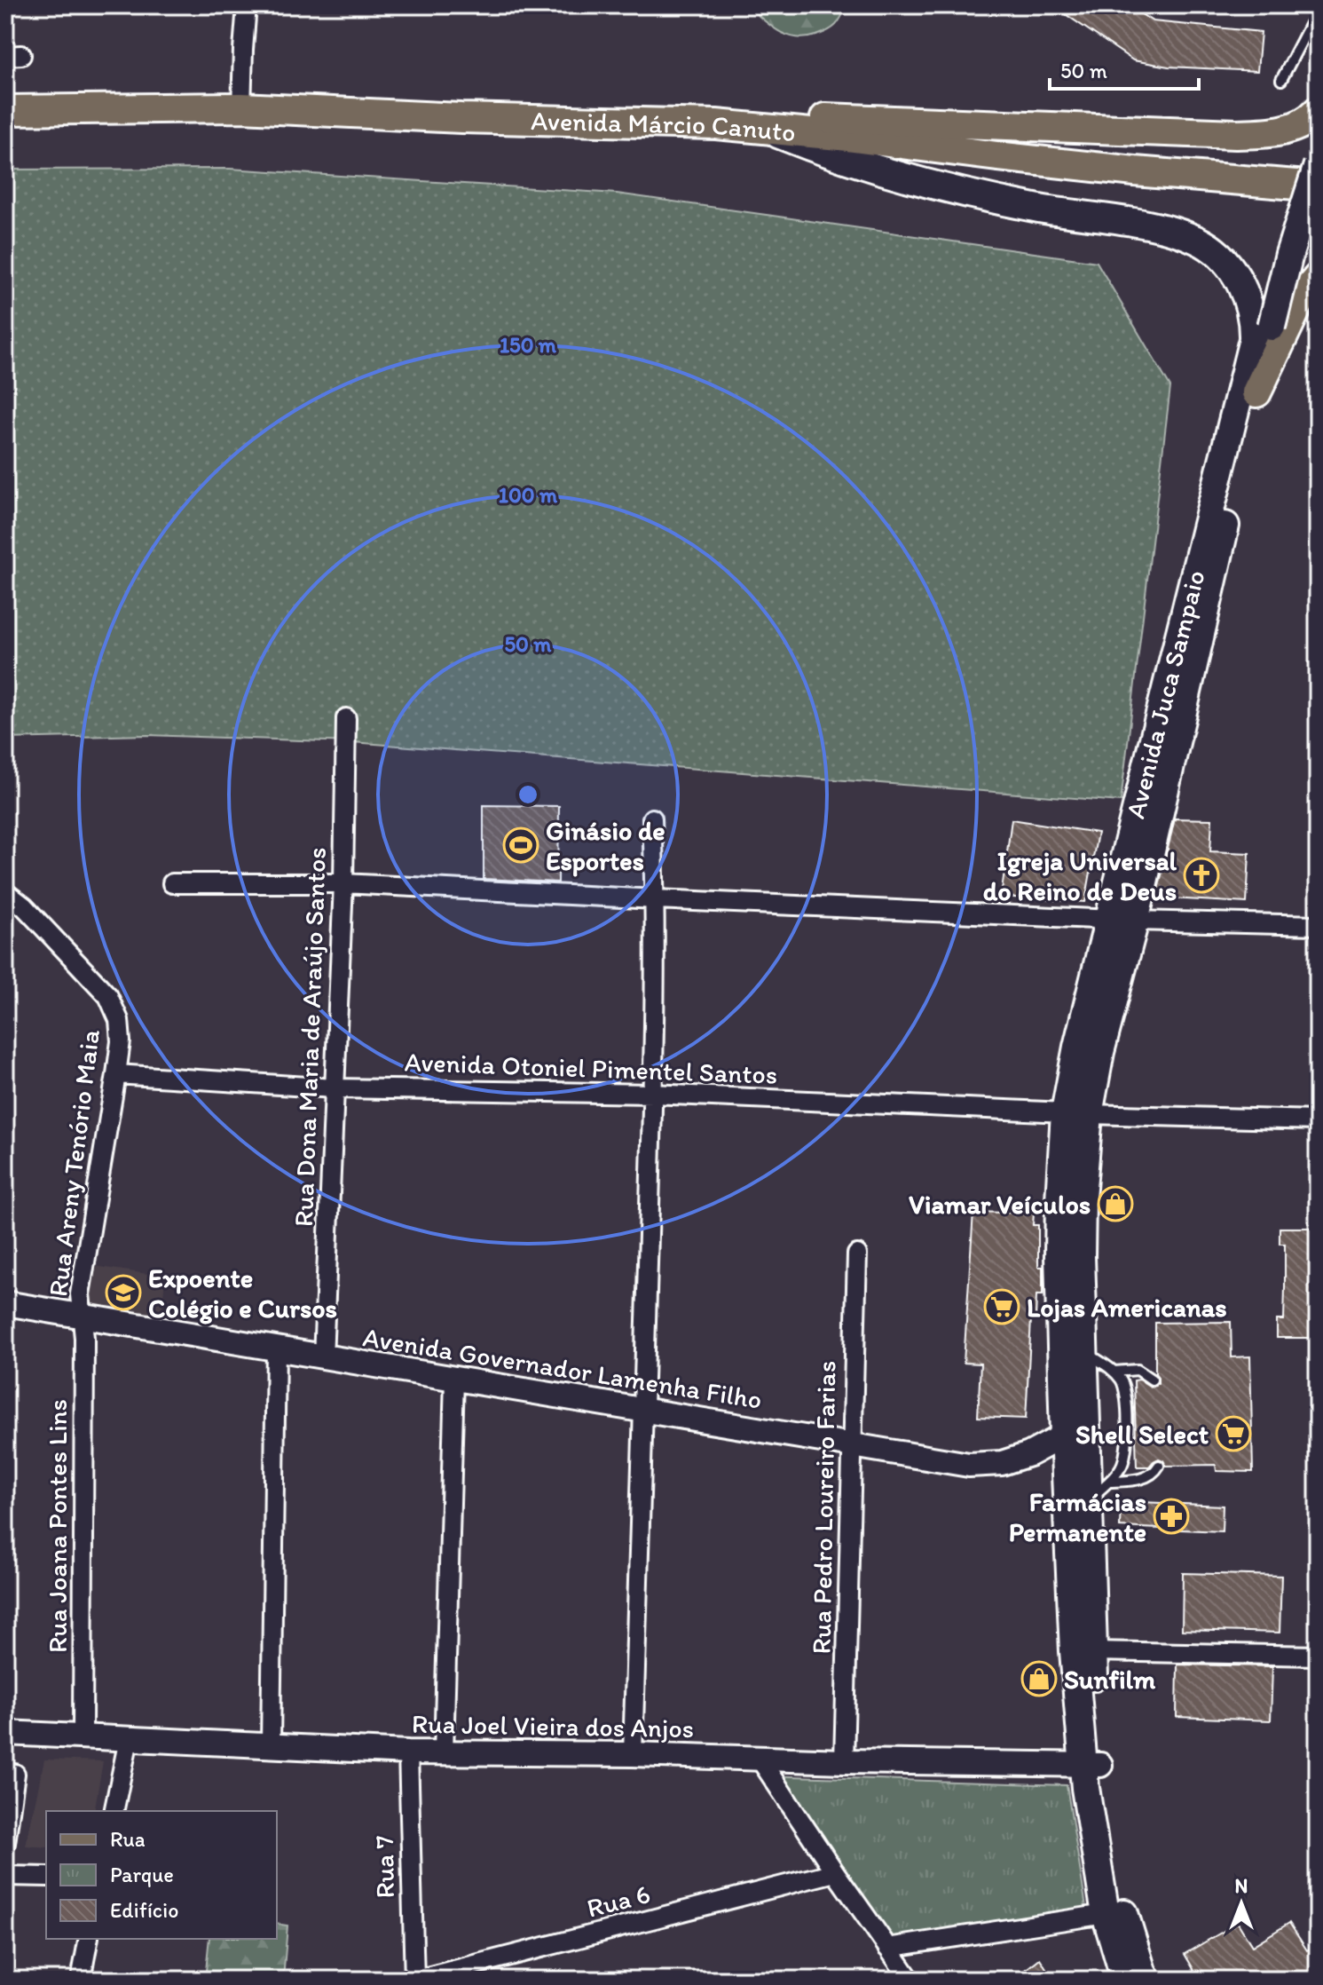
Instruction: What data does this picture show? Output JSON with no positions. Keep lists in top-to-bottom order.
{
  "streets": {
    "main road": ["Avenida Márcio Canuto", "Avenida Juca Sampaio"],
    "street": [
      "Rua Dona Maria de Araújo Santos",
      "Avenida Otoniel Pimentel Santos",
      "Rua Areny Tenório Maia",
      "Avenida Governador Lamenha Filho",
      "Rua Pedro Loureiro Farias",
      "Rua Joana Pontes Lins",
      "Rua Joel Vieira dos Anjos",
      "Rua 7",
      "Rua 6"
    ]
  },
  "crossings": [
    ["Avenida Márcio Canuto", "Avenida Juca Sampaio"],
    ["Avenida Juca Sampaio", "Avenida Otoniel Pimentel Santos"],
    ["Avenida Juca Sampaio", "Avenida Governador Lamenha Filho"],
    ["Avenida Juca Sampaio", "Rua Joel Vieira dos Anjos"],
    ["Rua Dona Maria de Araújo Santos", "Avenida Otoniel Pimentel Santos"],
    ["Rua Dona Maria de Araújo Santos", "Avenida Governador Lamenha Filho"],
    ["Avenida Otoniel Pimentel Santos", "Rua Areny Tenório Maia"],
    ["Rua Areny Tenório Maia", "Avenida Governador Lamenha Filho"],
    ["Rua Areny Tenório Maia", "Rua Joana Pontes Lins"],
    ["Avenida Governador Lamenha Filho", "Rua Pedro Loureiro Farias"],
    ["Avenida Governador Lamenha Filho", "Rua Joana Pontes Lins"],
    ["Rua Pedro Loureiro Farias", "Rua Joel Vieira dos Anjos"],
    ["Rua Joana Pontes Lins", "Rua Joel Vieira dos Anjos"],
    ["Rua Joel Vieira dos Anjos", "Rua 7"],
    ["Rua 7", "Rua 6"]
  ],
  "places": {
    "sports": ["Ginásio de Esportes"],
    "church": ["Igreja Universal do Reino de Deus"],
    "shop": ["Viamar Veículos", "Sunfilm"],
    "school or university": ["Expoente Colégio e Cursos"],
    "supermarket": ["Lojas Americanas", "Shell Select"],
    "pharmacy": ["Farmácias Permanente"]
  },
  "legend": ["Rua", "Parque", "Edifício"],
  "scale_bar": "50 m",
  "north": "top",
  "rings": ["150 m", "100 m", "50 m"]
}
